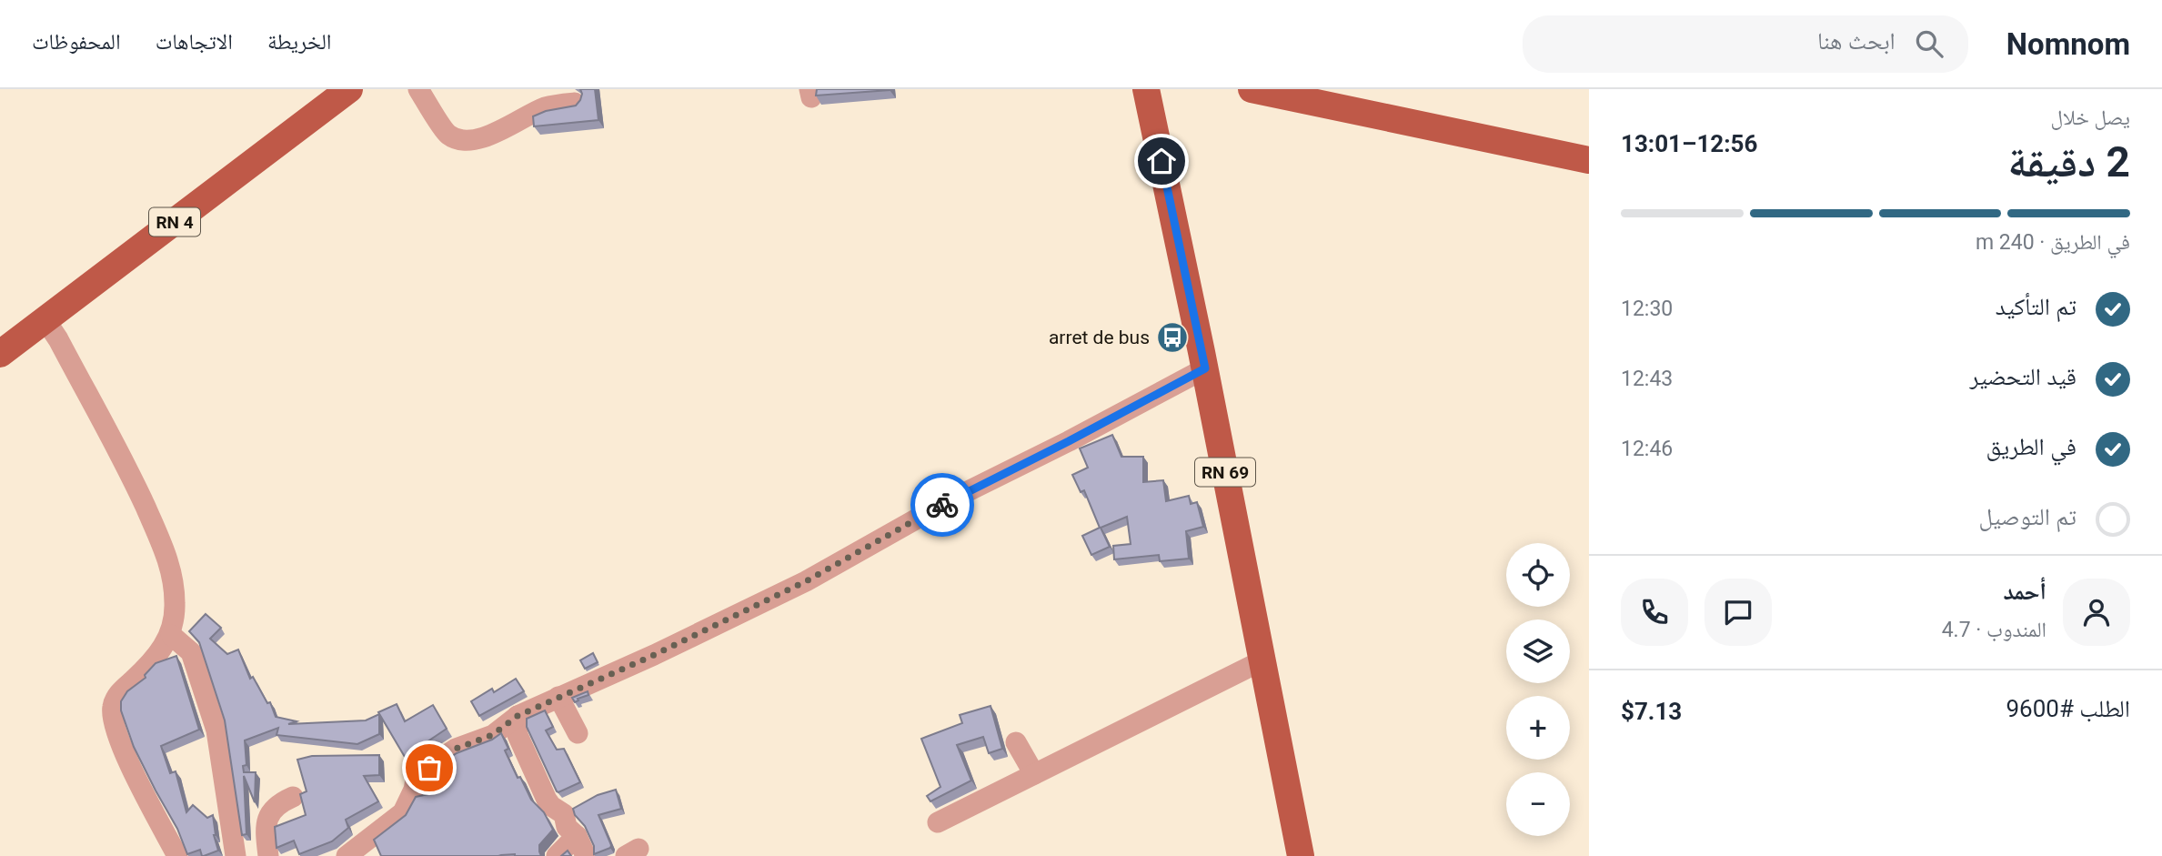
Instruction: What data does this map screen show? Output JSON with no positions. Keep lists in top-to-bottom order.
{
  "streets": {
    "main road": ["RN 4", "RN 69"]
  },
  "places": {
    "bus stop": ["arret de bus"]
  },
  "page": {
    "header": "Nomnom",
    "search": "ابحث هنا",
    "nav": ["الخريطة", "الاتجاهات", "المحفوظات"],
    "heading": ["2 دقيقة", "يصل خلال", "12:56–13:01"],
    "panel": [
      "أحمد",
      "المندوب · 4.7",
      "الطلب #9600",
      "$7.13"
    ],
    "bar": "في الطريق · 240 m",
    "list": [
      ["تم التأكيد", "12:30"],
      ["قيد التحضير", "12:43"],
      ["في الطريق", "12:46"],
      "تم التوصيل"
    ],
    "map_buttons": ["+", "−"]
  }
}
